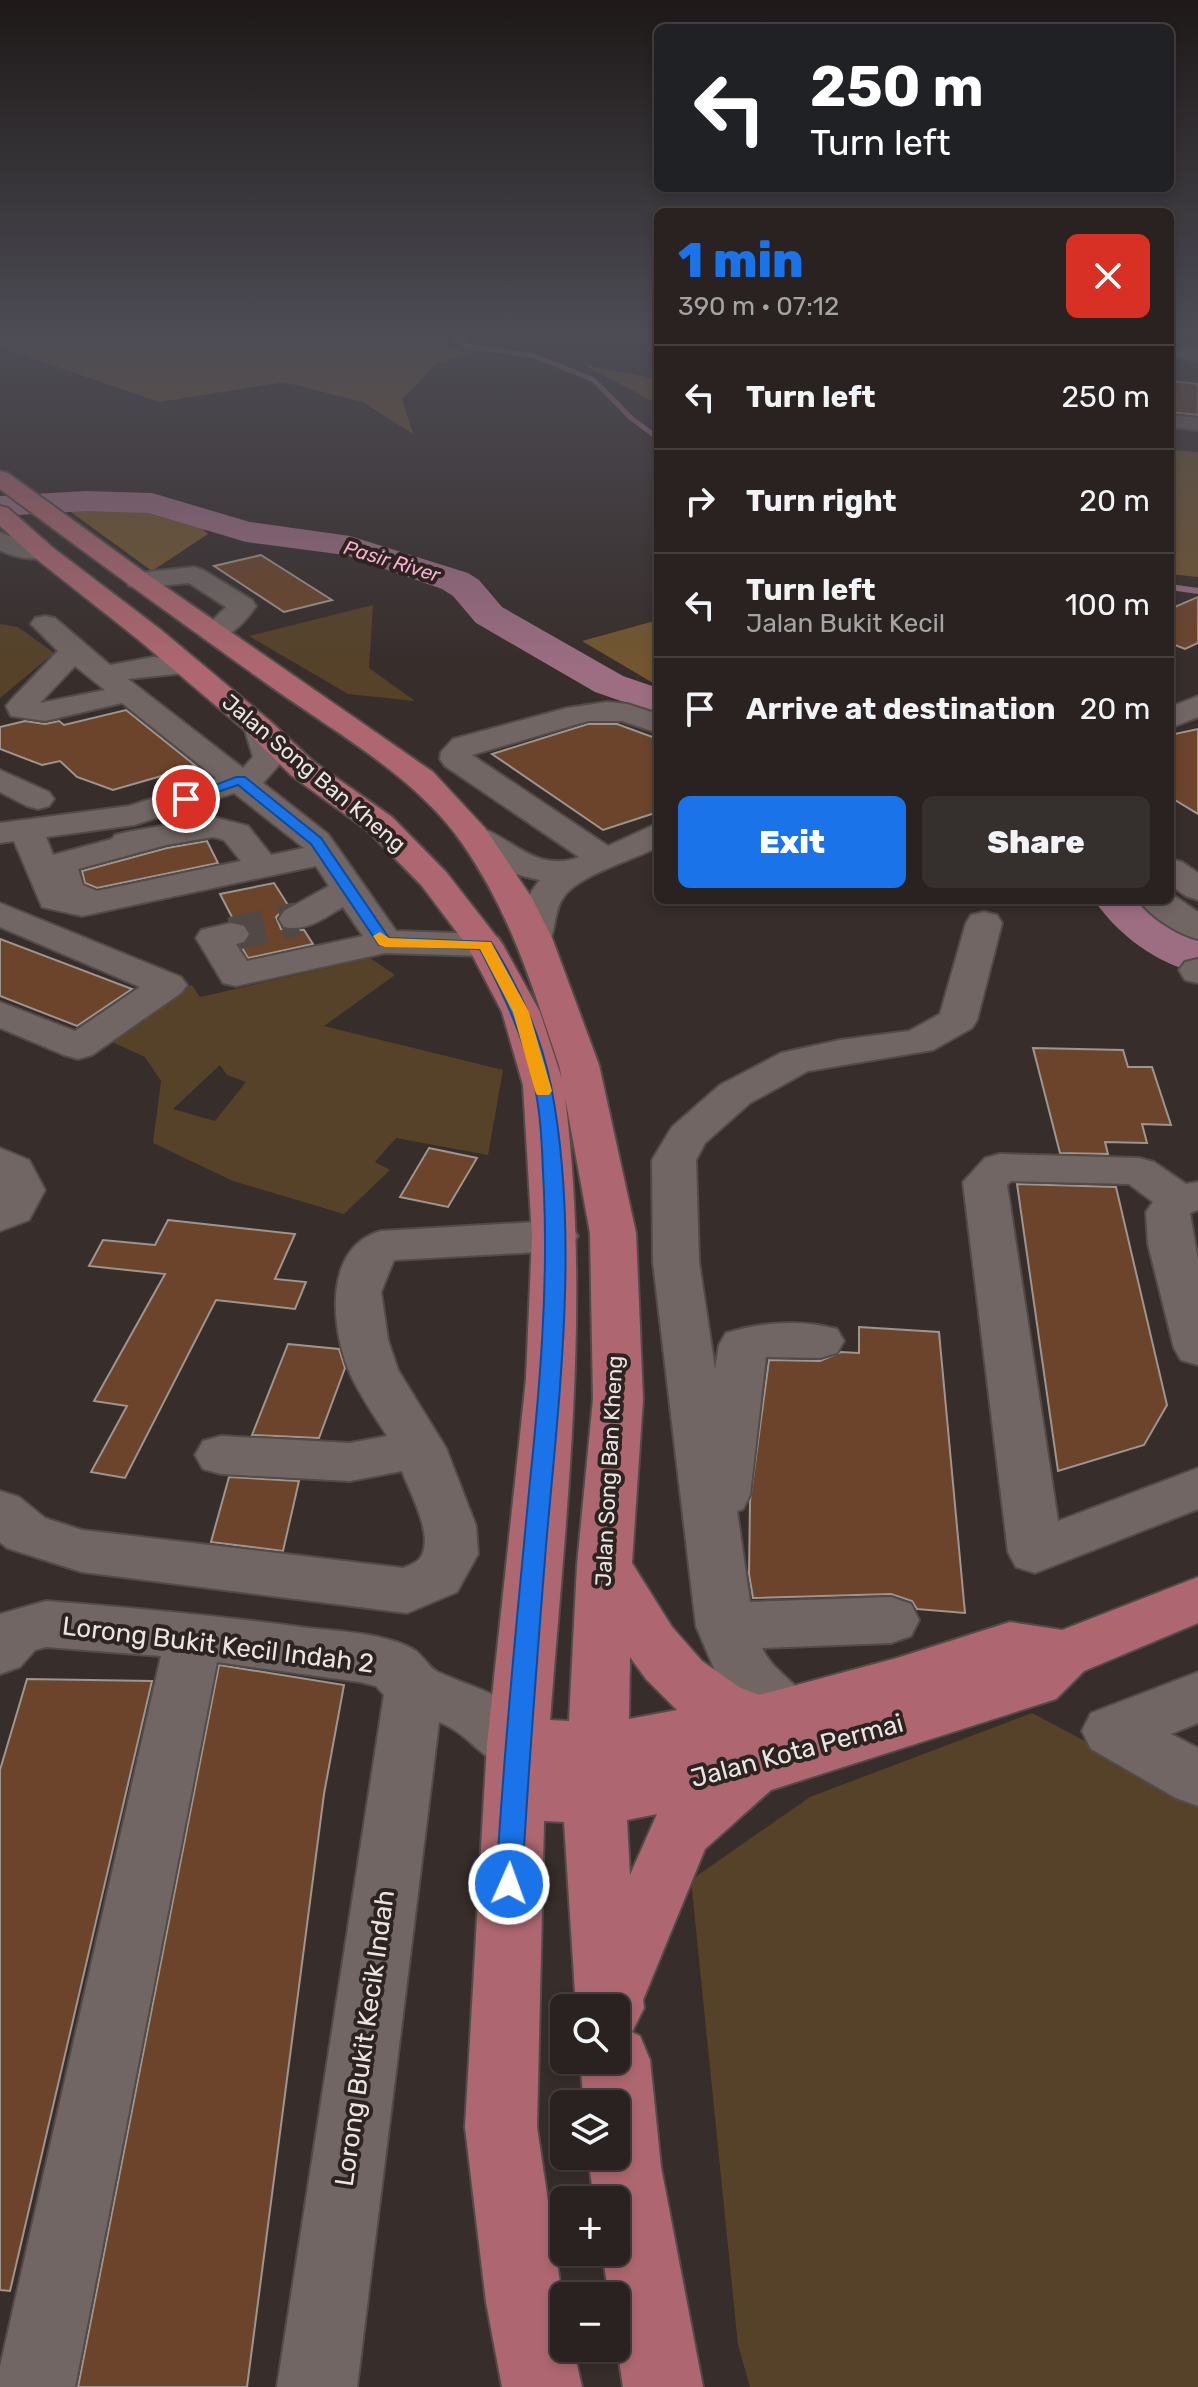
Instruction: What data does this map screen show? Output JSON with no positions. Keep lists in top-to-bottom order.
{
  "streets": {
    "main road": ["Jalan Song Ban Kheng", "Jalan Kota Permai"],
    "street": ["Lorong Bukit Kecil Indah 2", "Lorong Bukit Kecik Indah"]
  },
  "crossings": [
    ["Jalan Song Ban Kheng", "Lorong Bukit Kecil Indah 2"],
    ["Jalan Song Ban Kheng", "Jalan Kota Permai"],
    ["Lorong Bukit Kecil Indah 2", "Jalan Kota Permai"],
    ["Lorong Bukit Kecil Indah 2", "Lorong Bukit Kecik Indah"]
  ],
  "water": ["Pasir River"],
  "page": {
    "turn": ["250 m", "Turn left"],
    "heading": ["1 min", "390 m · 07:12"],
    "list": [
      {
        "name": "Turn left",
        "value": "250 m"
      },
      {
        "name": "Turn right",
        "value": "20 m"
      },
      {
        "name": "Turn left",
        "note": "Jalan Bukit Kecil",
        "value": "100 m"
      },
      {
        "name": "Arrive at destination",
        "value": "20 m"
      }
    ],
    "buttons": ["Exit", "Share"],
    "map_buttons": ["+", "−"]
  }
}
